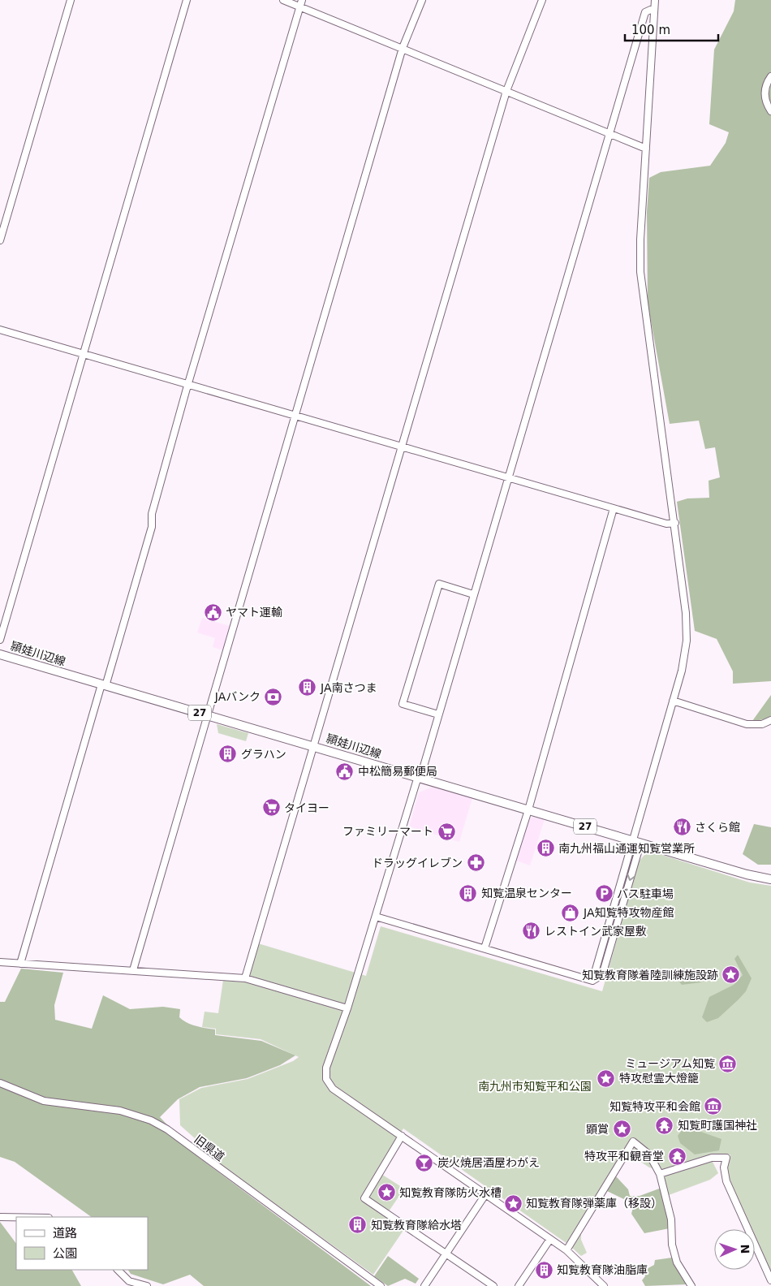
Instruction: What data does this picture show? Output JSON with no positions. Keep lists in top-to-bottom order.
{
  "streets": {
    "main road": ["頴娃川辺線", "27"],
    "street": ["旧県道"]
  },
  "parks": ["南九州市知覧平和公園"],
  "places": {
    "public building": ["ヤマト運輸", "中松簡易郵便局"],
    "building": [
      "JA南さつま",
      "グラハン",
      "南九州福山通運知覧営業所",
      "知覧温泉センター",
      "知覧教育隊給水塔",
      "知覧教育隊油脂庫"
    ],
    "bank": ["JAバンク"],
    "supermarket": ["タイヨー", "ファミリーマート"],
    "restaurant": ["さくら館", "レストイン武家屋敷"],
    "pharmacy": ["ドラッグイレブン"],
    "parking": ["バス駐車場"],
    "shop": ["JA知覧特攻物産館"],
    "place": [
      "知覧教育隊着陸訓練施設跡",
      "特攻慰霊大燈籠",
      "顕賞",
      "知覧教育隊防火水槽",
      "知覧教育隊弾薬庫（移設）"
    ],
    "museum": ["ミュージアム知覧", "知覧特攻平和会館"],
    "temple": ["知覧町護国神社", "特攻平和観音堂"],
    "bar": ["炭火焼居酒屋わがえ"]
  },
  "legend": ["道路", "公園"],
  "scale_bar": "100 m",
  "north": "right"
}
